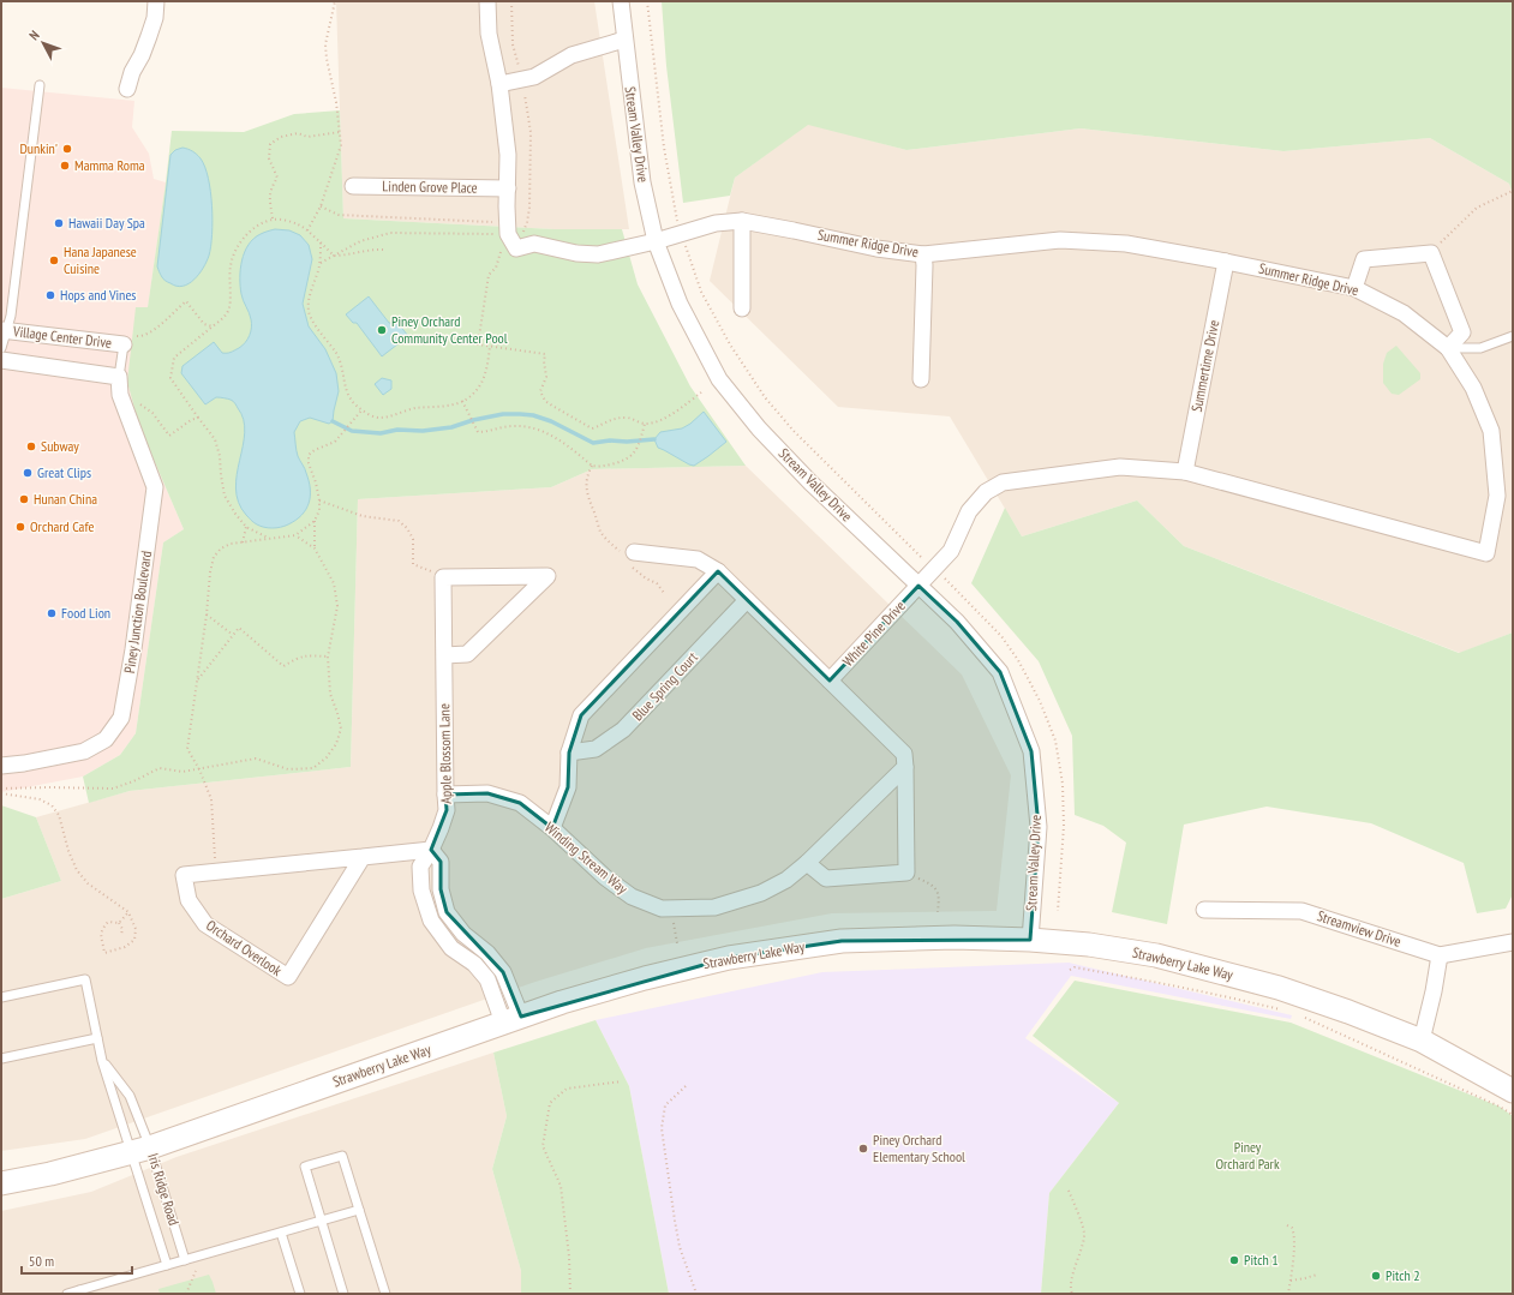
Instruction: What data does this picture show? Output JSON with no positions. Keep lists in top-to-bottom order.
{
  "streets": {
    "street": [
      "Stream Valley Drive",
      "Linden Grove Place",
      "Summer Ridge Drive",
      "Village Center Drive",
      "Summertime Drive",
      "Piney Junction Boulevard",
      "White Pine Drive",
      "Blue Spring Court",
      "Apple Blossom Lane",
      "Winding Stream Way",
      "Streamview Drive",
      "Orchard Overlook",
      "Strawberry Lake Way"
    ],
    "lane": ["Iris Ridge Road"]
  },
  "crossings": [
    ["Stream Valley Drive", "Summer Ridge Drive"],
    ["Stream Valley Drive", "White Pine Drive"],
    ["Stream Valley Drive", "Strawberry Lake Way"],
    ["Summer Ridge Drive", "Summertime Drive"],
    ["Summer Ridge Drive", "White Pine Drive"],
    ["Apple Blossom Lane", "Winding Stream Way"],
    ["Apple Blossom Lane", "Orchard Overlook"],
    ["Strawberry Lake Way", "Iris Ridge Road"]
  ],
  "parks": ["Piney Orchard Park"],
  "places": [
    "Dunkin'",
    "Mamma Roma",
    "Hawaii Day Spa",
    "Hana Japanese Cuisine",
    "Hops and Vines",
    "Piney Orchard Community Center Pool",
    "Subway",
    "Great Clips",
    "Hunan China",
    "Orchard Cafe",
    "Food Lion",
    "Piney Orchard Elementary School",
    "Pitch 1",
    "Pitch 2"
  ],
  "scale_bar": "50 m",
  "north": "top left"
}
